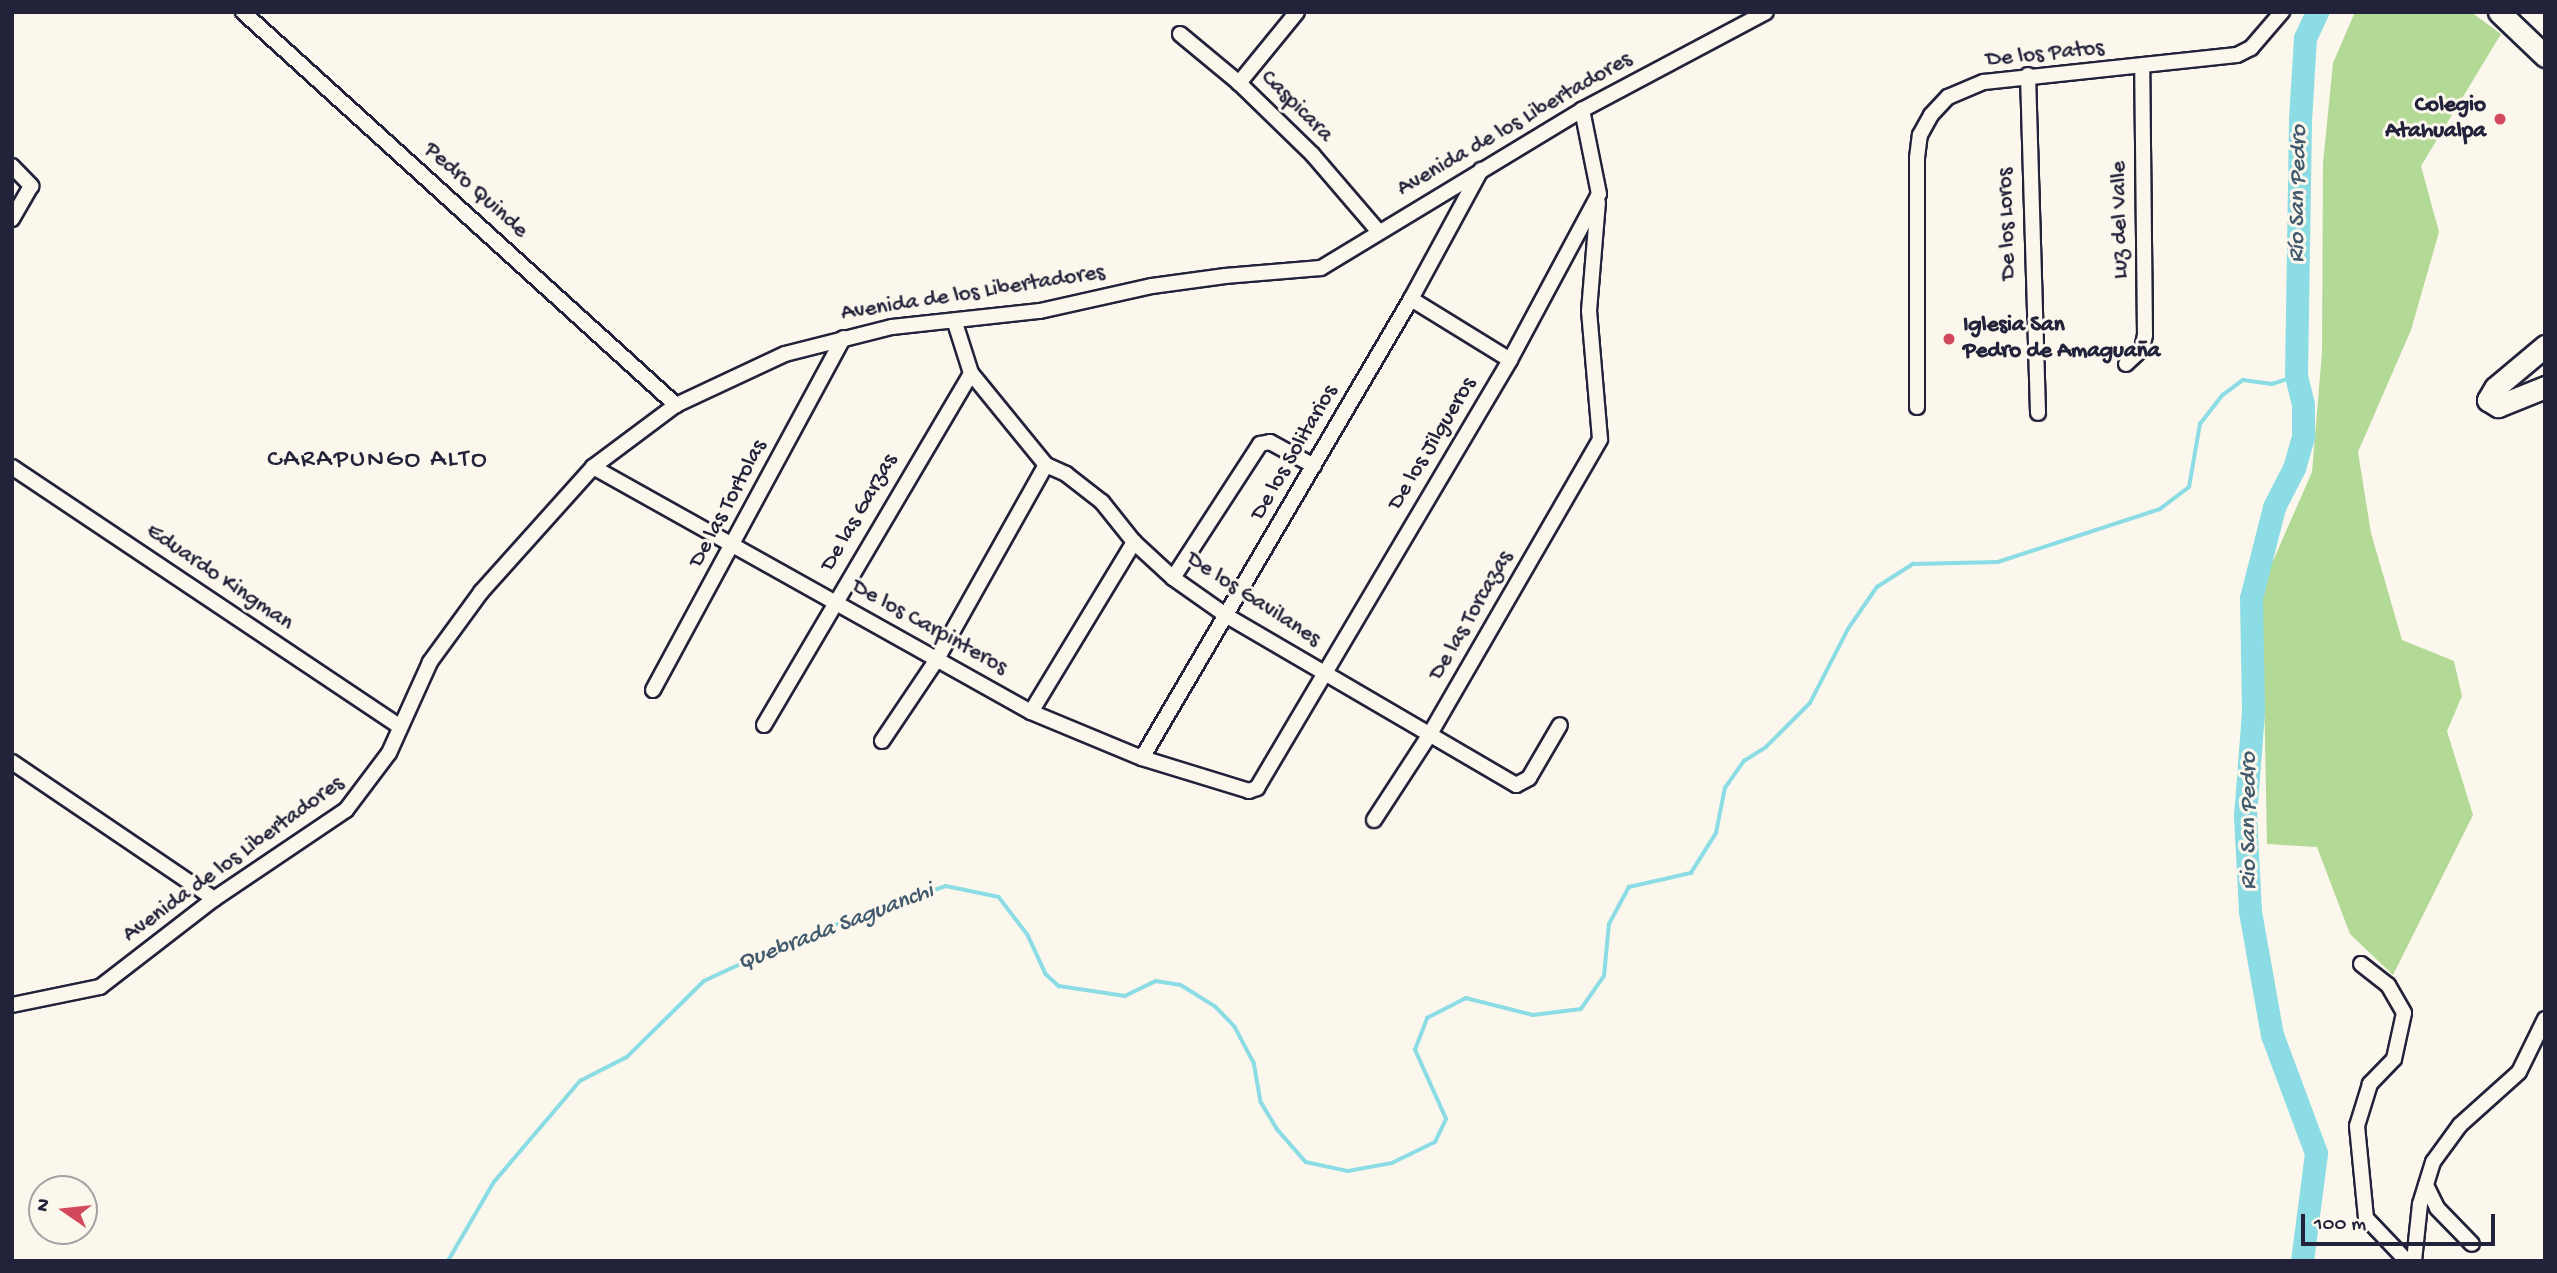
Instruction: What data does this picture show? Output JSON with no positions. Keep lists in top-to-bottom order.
{
  "streets": {
    "street": [
      "De los Patos",
      "Caspicara",
      "Avenida de los Libertadores",
      "Pedro Quinde",
      "Luz del Valle",
      "De los Loros",
      "De los Jilgueros",
      "De los Solitarios",
      "De las Tortolas",
      "De las Garzas",
      "Eduardo Kingman",
      "De los Gavilanes",
      "De las Torcazas",
      "De los Carpinteros"
    ]
  },
  "crossings": [
    ["De los Patos", "Luz del Valle"],
    ["De los Patos", "De los Loros"],
    ["Caspicara", "Avenida de los Libertadores"],
    ["Avenida de los Libertadores", "Pedro Quinde"],
    ["Avenida de los Libertadores", "De los Solitarios"],
    ["Avenida de los Libertadores", "De las Tortolas"],
    ["Avenida de los Libertadores", "Eduardo Kingman"],
    ["Avenida de los Libertadores", "De los Carpinteros"],
    ["De los Jilgueros", "De los Gavilanes"],
    ["De los Jilgueros", "De las Torcazas"],
    ["De los Jilgueros", "De los Carpinteros"],
    ["De los Solitarios", "De los Gavilanes"],
    ["De los Solitarios", "De los Carpinteros"],
    ["De las Tortolas", "De los Carpinteros"],
    ["De las Garzas", "De los Gavilanes"],
    ["De las Garzas", "De los Carpinteros"],
    ["De los Gavilanes", "De las Torcazas"]
  ],
  "districts": ["CARAPUNGO ALTO"],
  "water": ["Río San Pedro", "Rio San Pedro", "Quebrada Saguanchi"],
  "places": ["Colegio Atahualpa", "Iglesia San Pedro de Amaguaña"],
  "scale_bar": "100 m",
  "north": "left"
}
